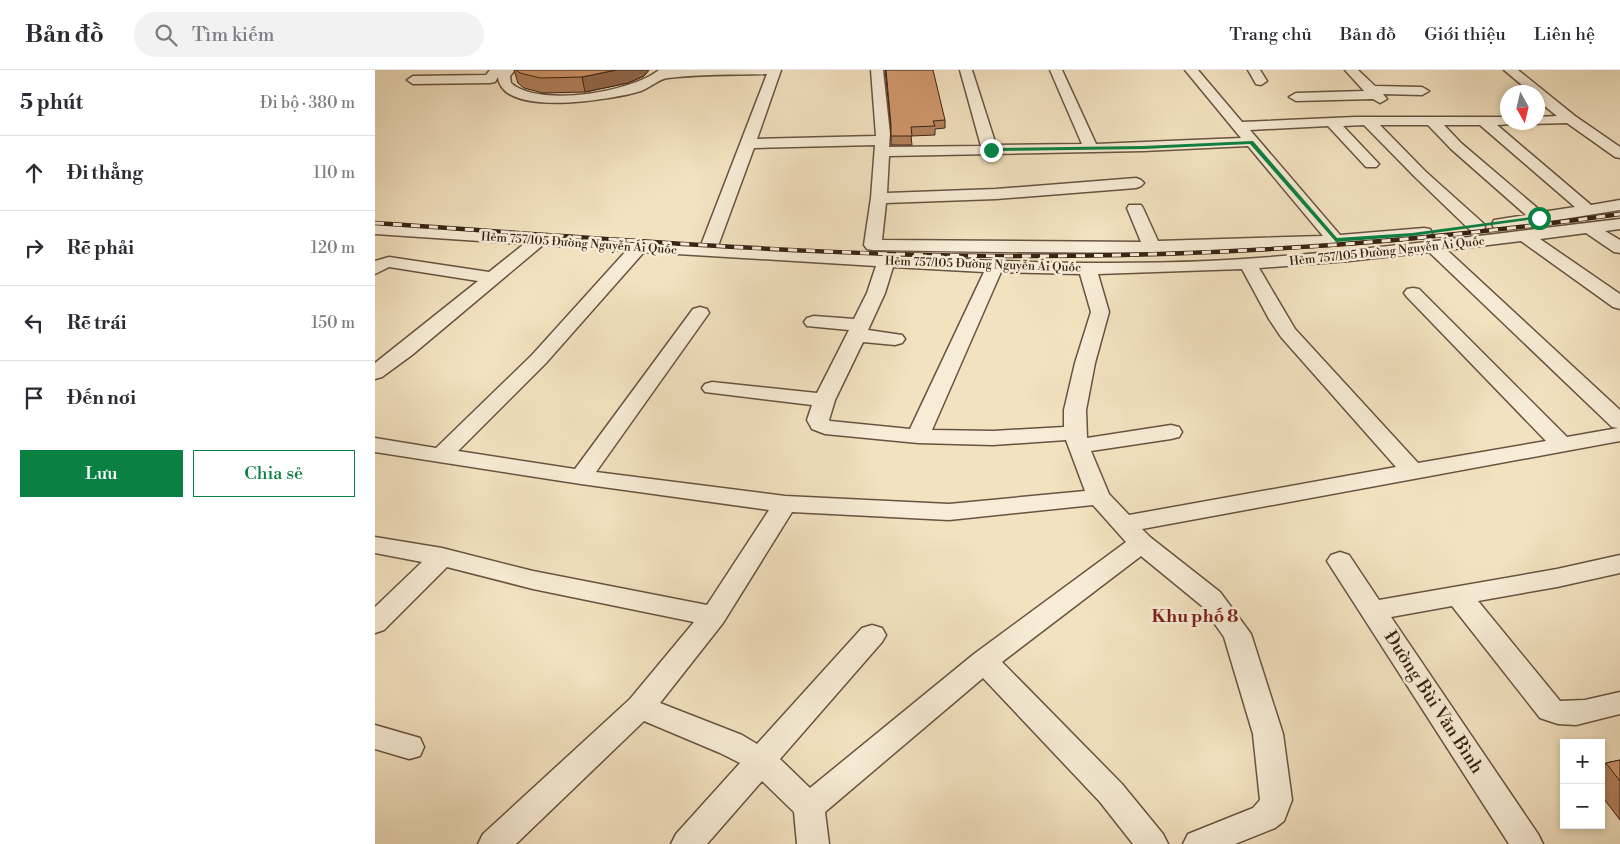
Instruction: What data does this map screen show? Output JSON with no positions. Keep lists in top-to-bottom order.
{
  "streets": {
    "street": ["Hẻm 757/105 Đường Nguyễn Ái Quốc", "Đường Bùi Văn Bình"]
  },
  "districts": ["Khu phố 8"],
  "north": "bottom",
  "page": {
    "header": "Bản đồ",
    "search": "Tìm kiếm",
    "nav": [
      "Trang chủ",
      "Bản đồ",
      "Giới thiệu",
      "Liên hệ"
    ],
    "heading": ["5 phút", "Đi bộ · 380 m"],
    "list": [
      ["Đi thẳng", "110 m"],
      ["Rẽ phải", "120 m"],
      ["Rẽ trái", "150 m"],
      "Đến nơi"
    ],
    "buttons": ["Lưu", "Chia sẻ"],
    "map_buttons": ["+", "−"]
  }
}
